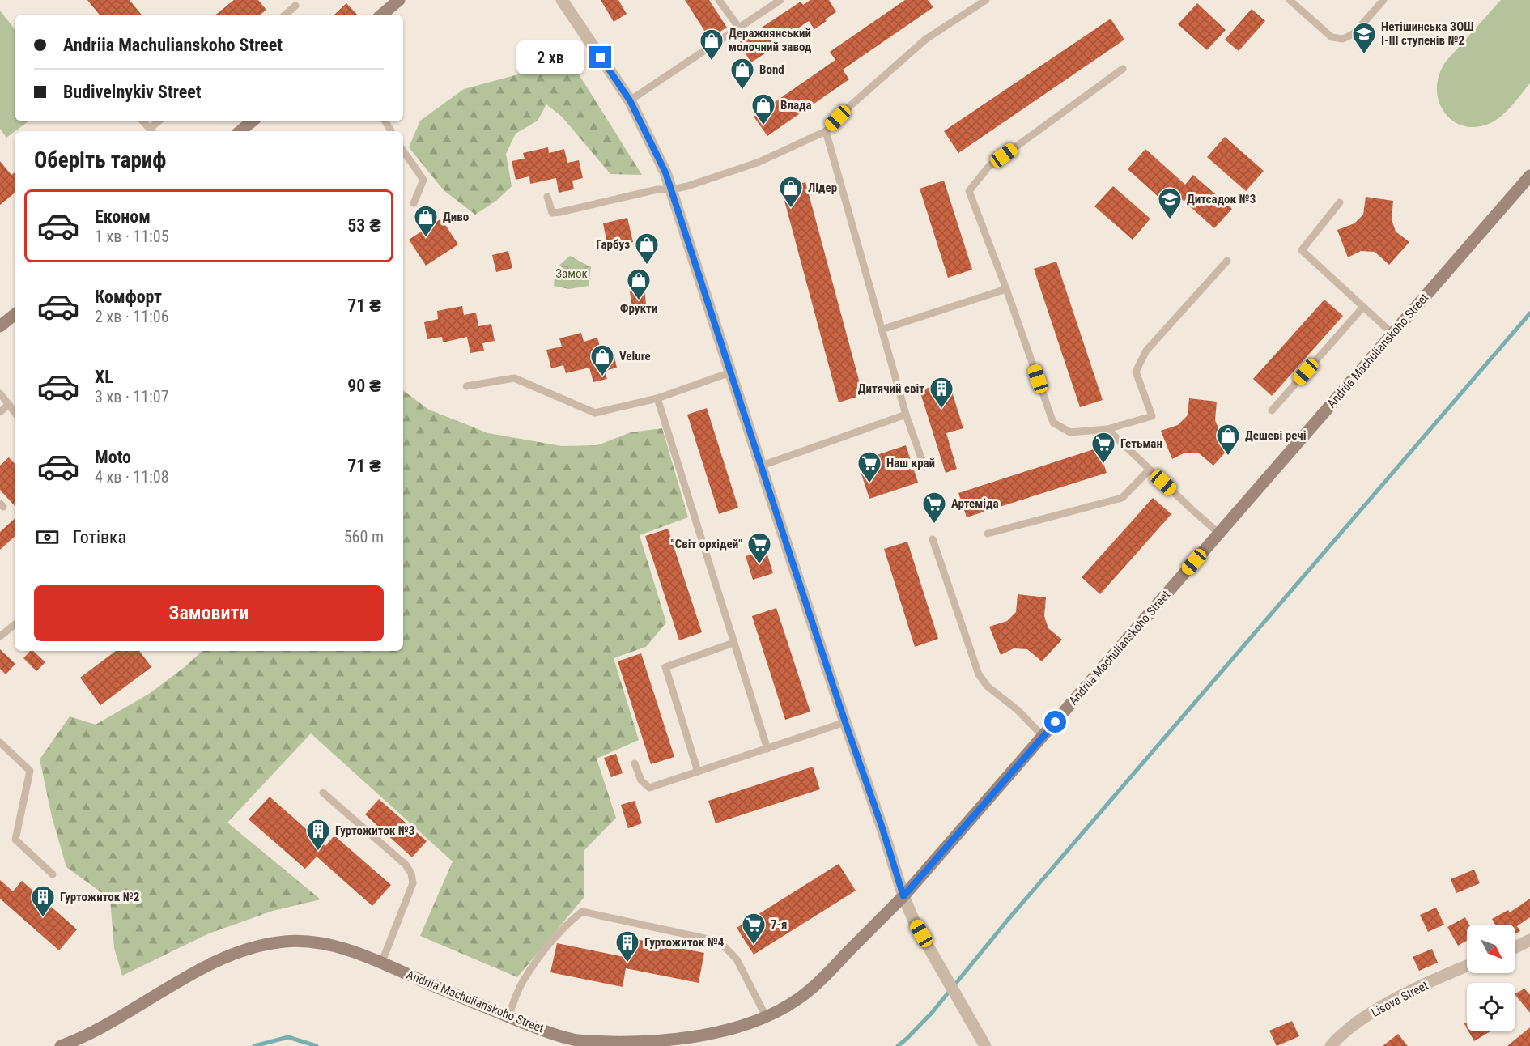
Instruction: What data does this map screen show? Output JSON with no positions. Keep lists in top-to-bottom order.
{
  "streets": {
    "street": ["Andriia Machulianskoho Street", "Lisova Street"]
  },
  "parks": ["Замок"],
  "places": {
    "school or university": ["Нетішинська ЗОШ І-ІІІ ступенів №2", "Дитсадок №3"],
    "shop": [
      "Деражнянський молочний завод",
      "Bond",
      "Влада",
      "Лідер",
      "Диво",
      "Гарбуз",
      "Фрукти",
      "Velure",
      "Дешеві речі"
    ],
    "building": [
      "Дитячий світ",
      "Гуртожиток №3",
      "Гуртожиток №2",
      "Гуртожиток №4"
    ],
    "supermarket": [
      "Гетьман",
      "Наш край",
      "Артеміда",
      "\"Світ орхідей\"",
      "7-я"
    ]
  },
  "north": "bottom right",
  "page": {
    "banner": ["Andriia Machulianskoho Street", "Budivelnykiv Street"],
    "bubble": "2 хв",
    "heading": "Оберіть тариф",
    "list": [
      {
        "name": "Економ",
        "note": "1 хв · 11:05",
        "value": "53 ₴"
      },
      {
        "name": "Комфорт",
        "note": "2 хв · 11:06",
        "value": "71 ₴"
      },
      {
        "name": "XL",
        "note": "3 хв · 11:07",
        "value": "90 ₴"
      },
      {
        "name": "Moto",
        "note": "4 хв · 11:08",
        "value": "71 ₴"
      }
    ],
    "pay": ["Готівка", "560 m"],
    "buttons": "Замовити"
  }
}
